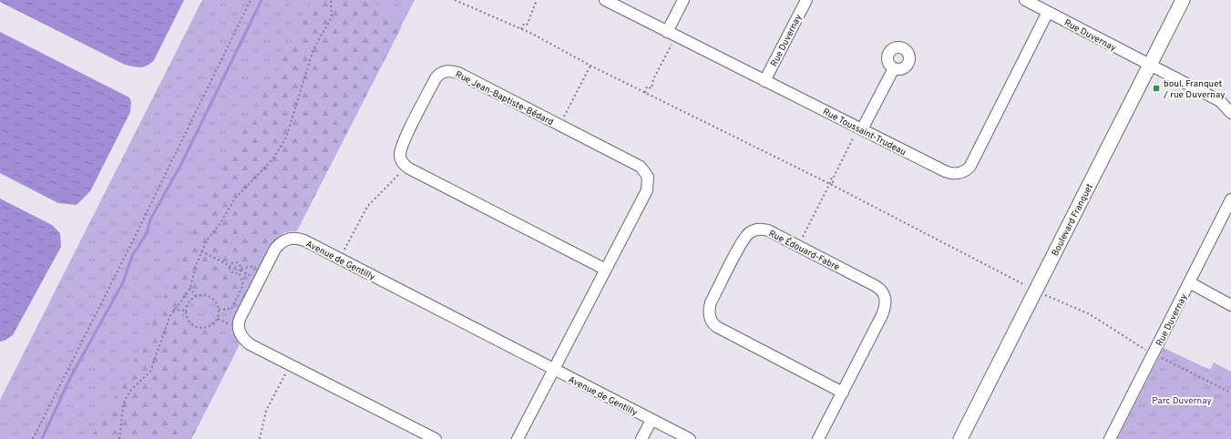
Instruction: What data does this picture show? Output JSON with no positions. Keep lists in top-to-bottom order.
{
  "streets": {
    "street": [
      "Rue Duvernay",
      "Rue Jean-Baptiste-Bédard",
      "Rue Toussaint-Trudeau",
      "Boulevard Franquet",
      "Rue Édouard-Fabre",
      "Avenue de Gentilly"
    ]
  },
  "crossings": [
    ["Rue Duvernay", "Rue Toussaint-Trudeau"],
    ["Rue Duvernay", "Boulevard Franquet"],
    ["Rue Jean-Baptiste-Bédard", "Avenue de Gentilly"]
  ],
  "parks": ["Parc Duvernay"],
  "places": {
    "transit": ["boul. Franquet / rue Duvernay"]
  }
}
